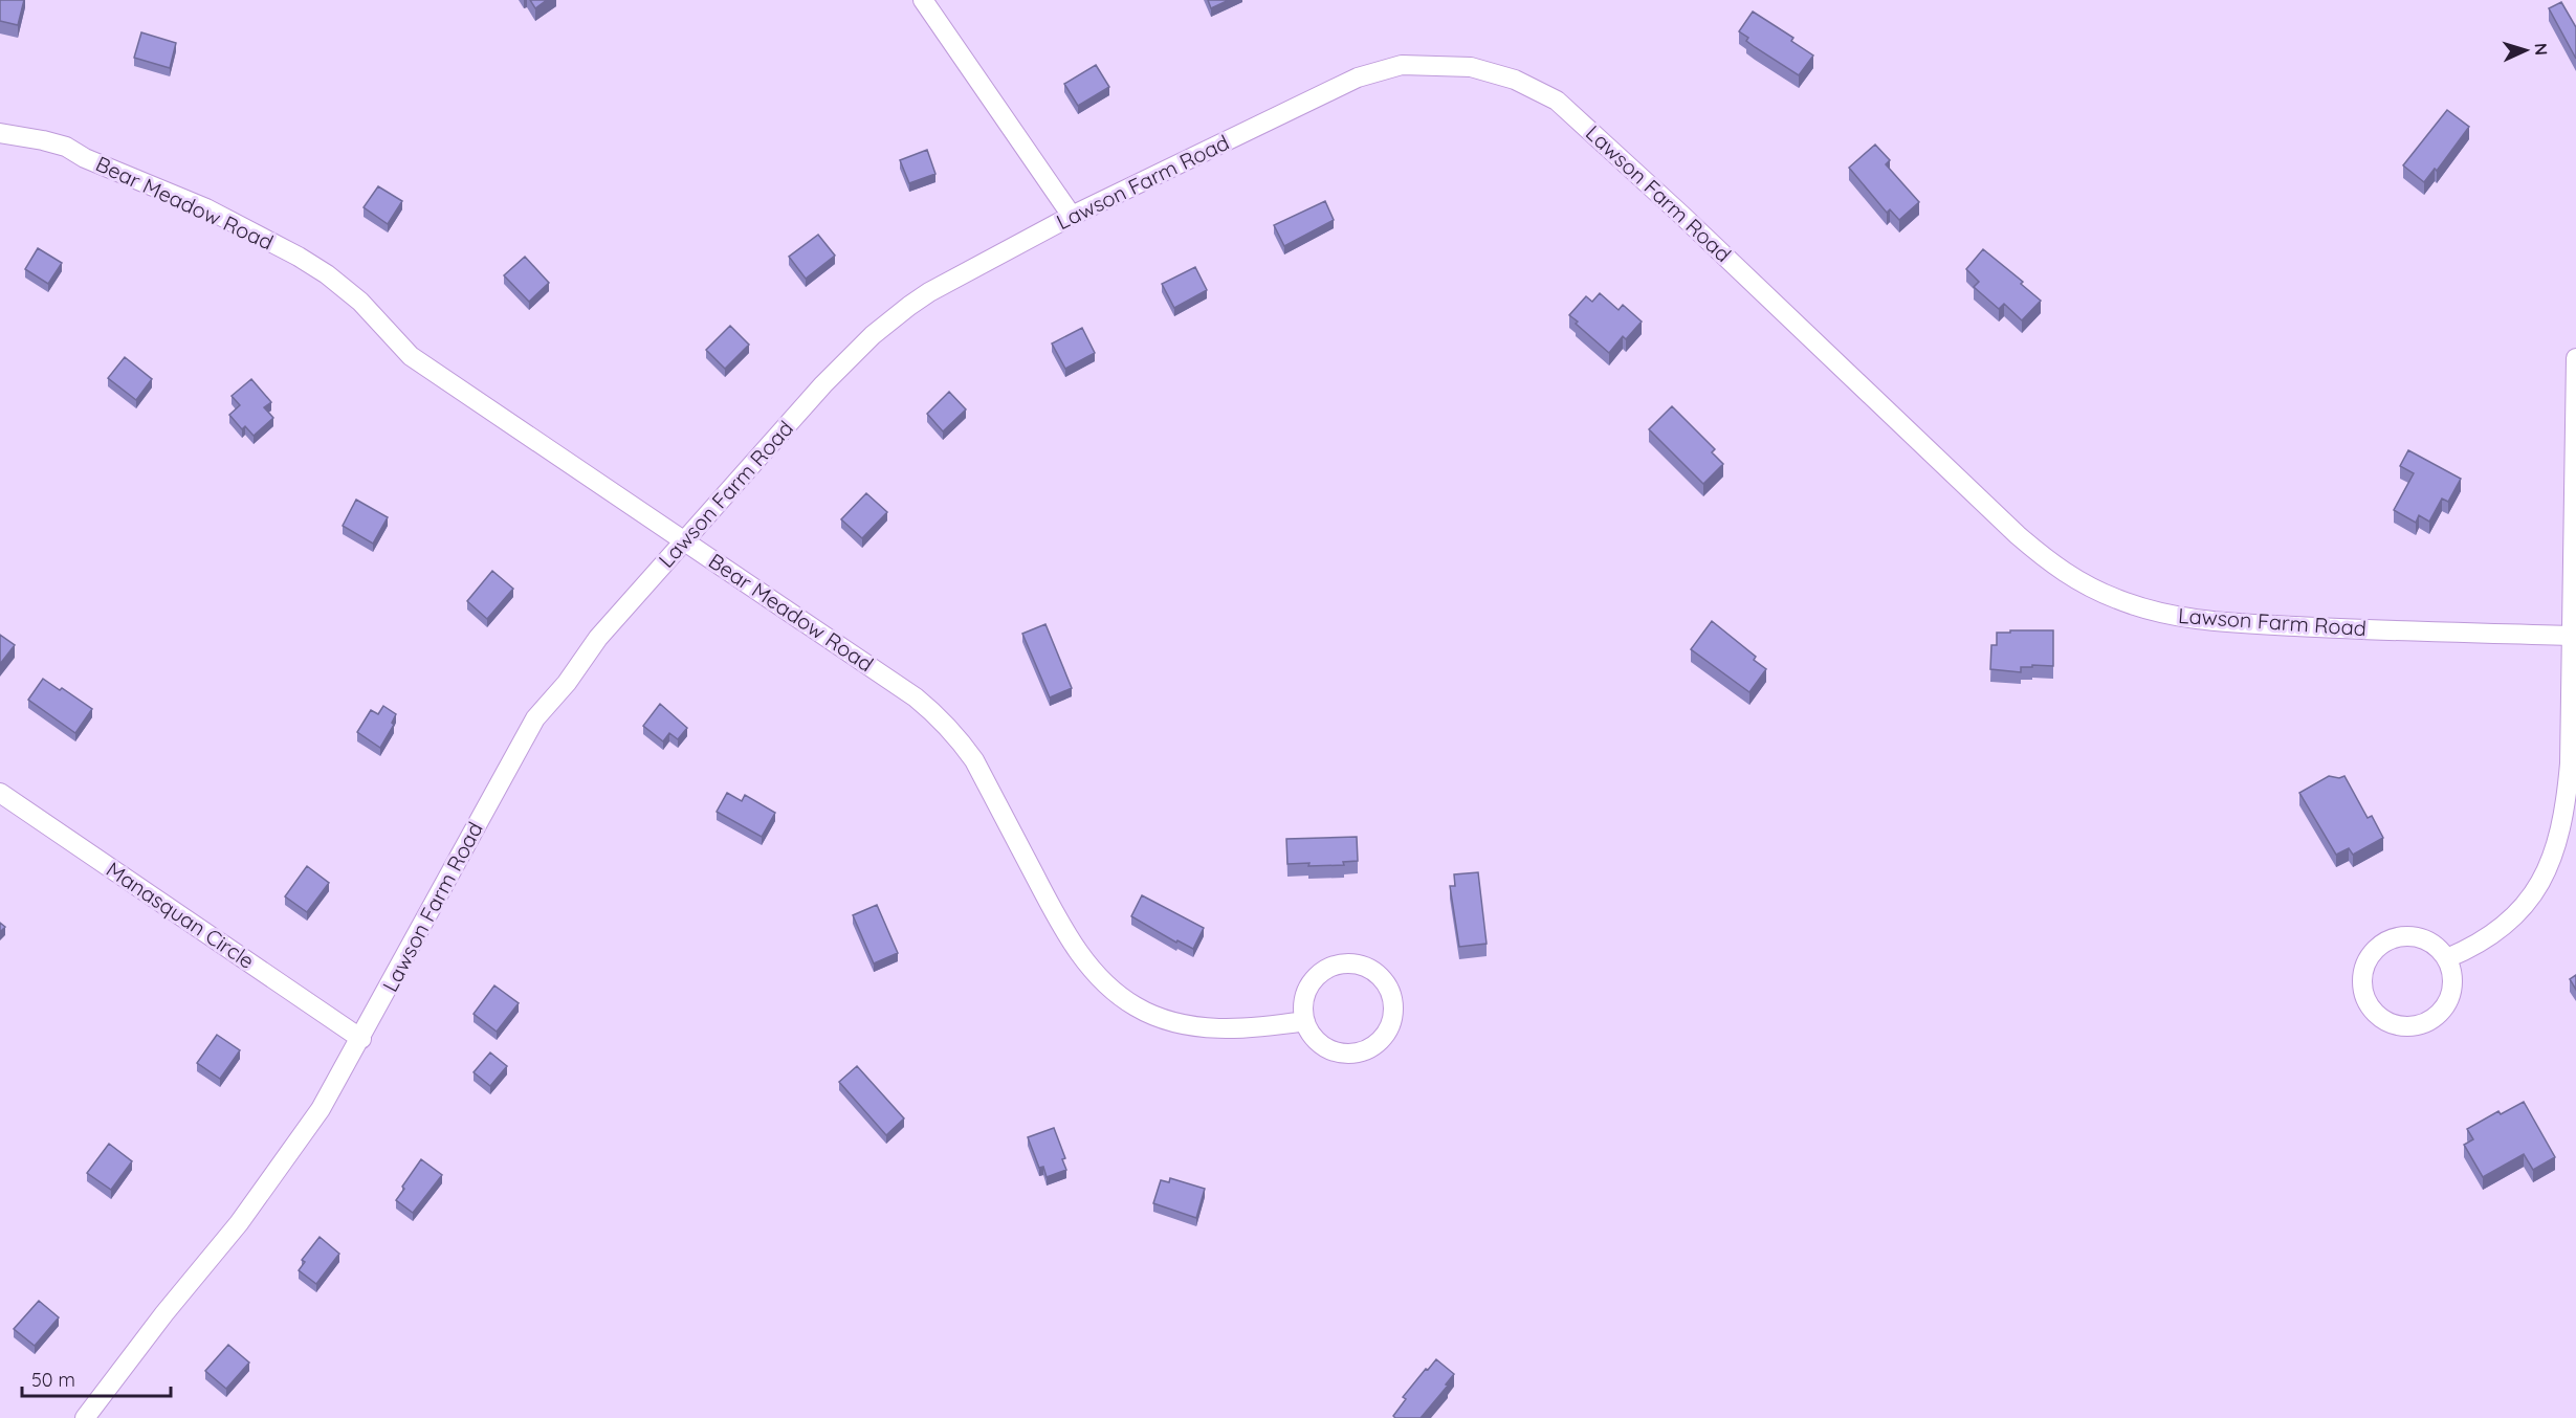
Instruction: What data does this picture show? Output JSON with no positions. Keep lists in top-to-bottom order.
{
  "streets": {
    "street": ["Lawson Farm Road", "Bear Meadow Road", "Manasquan Circle"]
  },
  "crossings": [
    ["Lawson Farm Road", "Bear Meadow Road"],
    ["Lawson Farm Road", "Manasquan Circle"]
  ],
  "scale_bar": "50 m",
  "north": "right"
}
